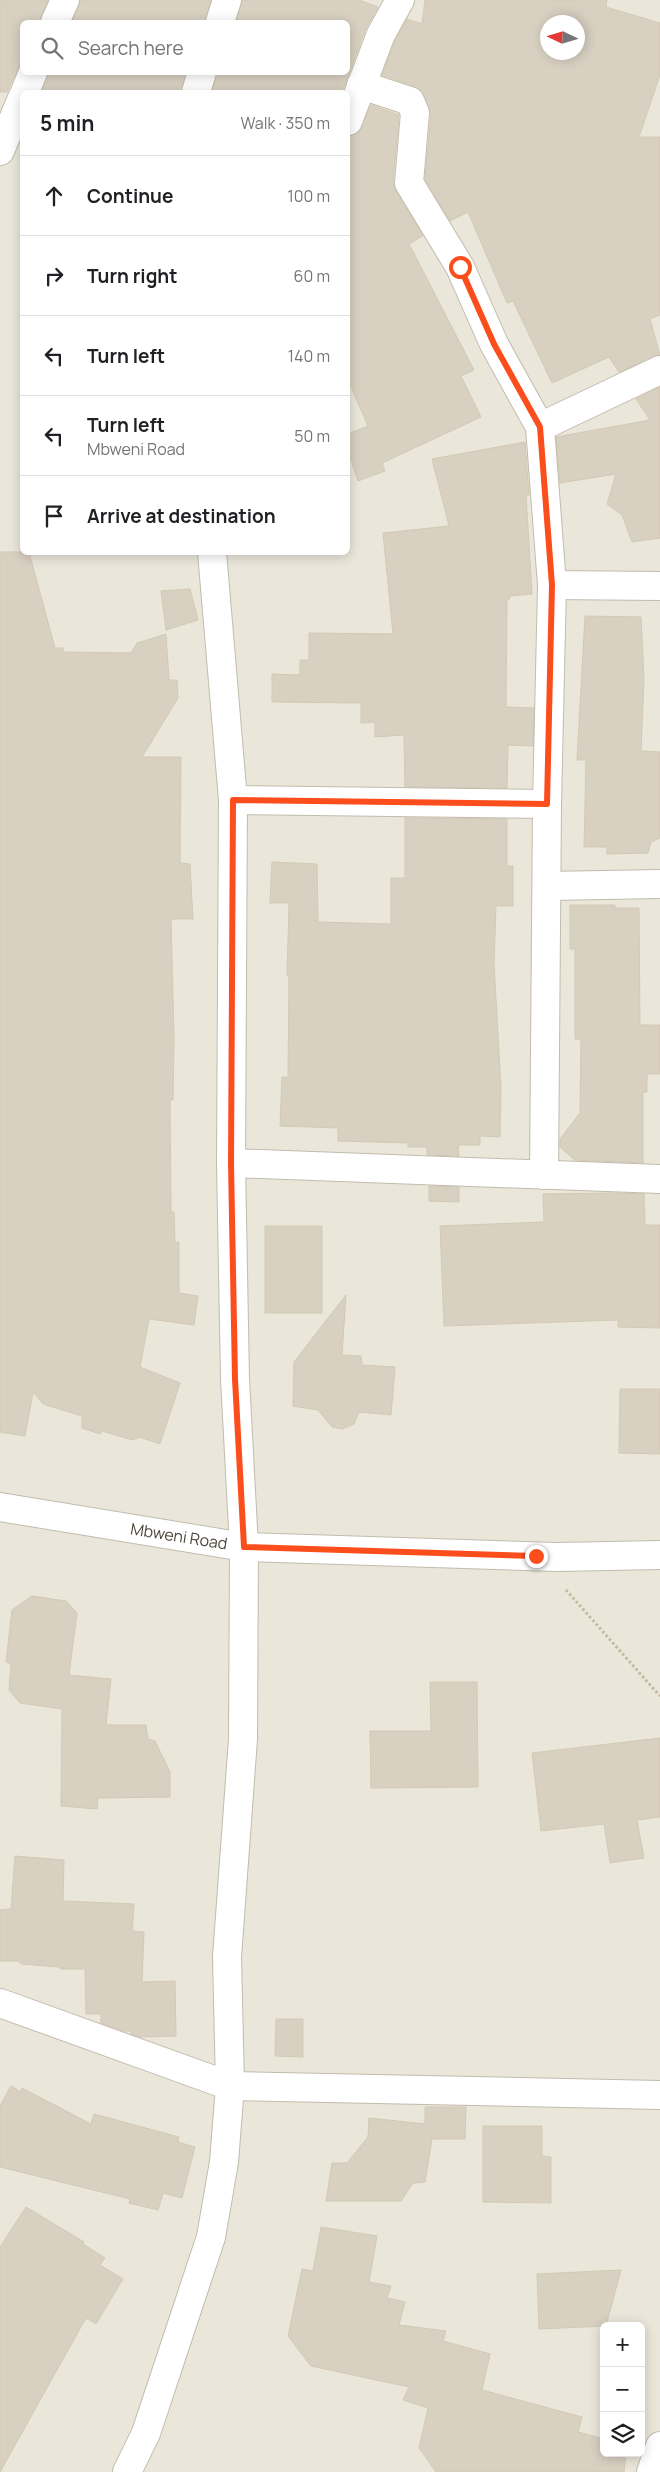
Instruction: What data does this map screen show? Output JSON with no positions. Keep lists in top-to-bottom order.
{
  "streets": {
    "street": ["Mbweni Road"]
  },
  "north": "left",
  "page": {
    "search": "Search here",
    "heading": ["5 min", "Walk · 350 m"],
    "list": [
      ["Continue", "100 m"],
      ["Turn right", "60 m"],
      ["Turn left", "140 m"],
      ["Turn left", "Mbweni Road", "50 m"],
      "Arrive at destination"
    ],
    "map_buttons": ["+", "−"]
  }
}
